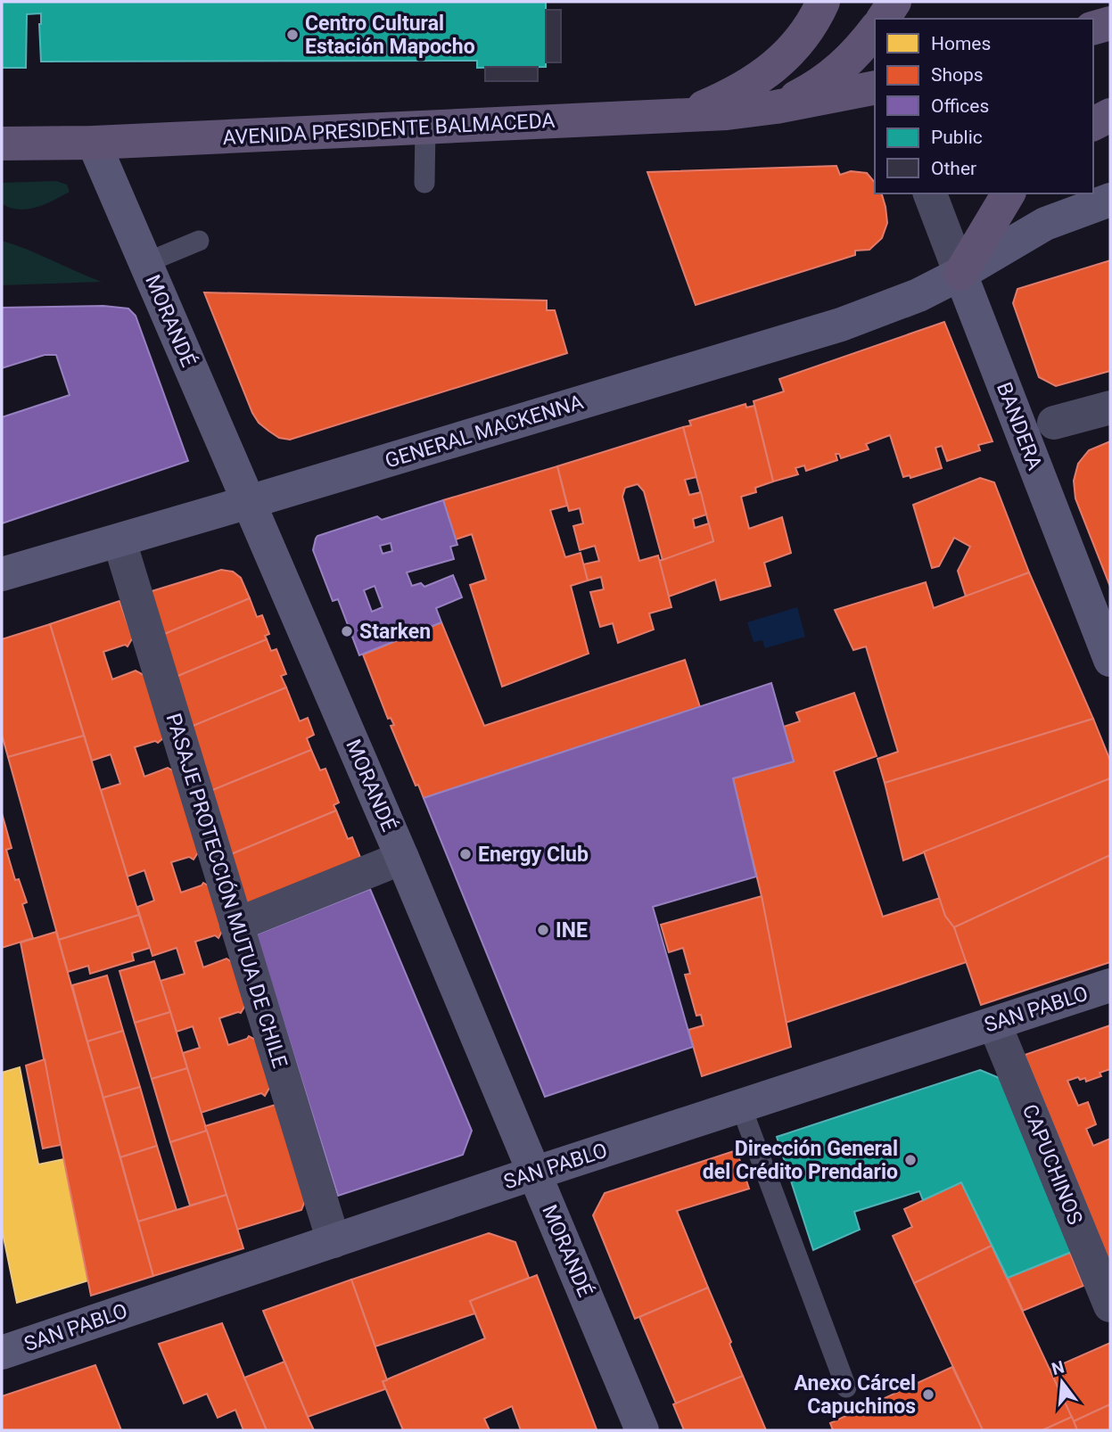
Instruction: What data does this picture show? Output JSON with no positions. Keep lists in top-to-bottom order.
{
  "streets": {
    "main road": ["AVENIDA PRESIDENTE BALMACEDA"],
    "street": [
      "MORANDÉ",
      "BANDERA",
      "GENERAL MACKENNA",
      "PASAJE PROTECCIÓN MUTUA DE CHILE",
      "SAN PABLO",
      "CAPUCHINOS"
    ]
  },
  "crossings": [
    ["AVENIDA PRESIDENTE BALMACEDA", "MORANDÉ"],
    ["MORANDÉ", "GENERAL MACKENNA"],
    ["MORANDÉ", "SAN PABLO"],
    ["BANDERA", "GENERAL MACKENNA"],
    ["GENERAL MACKENNA", "PASAJE PROTECCIÓN MUTUA DE CHILE"],
    ["PASAJE PROTECCIÓN MUTUA DE CHILE", "SAN PABLO"],
    ["SAN PABLO", "CAPUCHINOS"]
  ],
  "places": [
    "Centro Cultural Estación Mapocho",
    "Starken",
    "Energy Club",
    "INE",
    "Dirección General del Crédito Prendario",
    "Anexo Cárcel Capuchinos"
  ],
  "legend": [
    "Homes",
    "Shops",
    "Offices",
    "Public",
    "Other"
  ],
  "north": "top"
}
